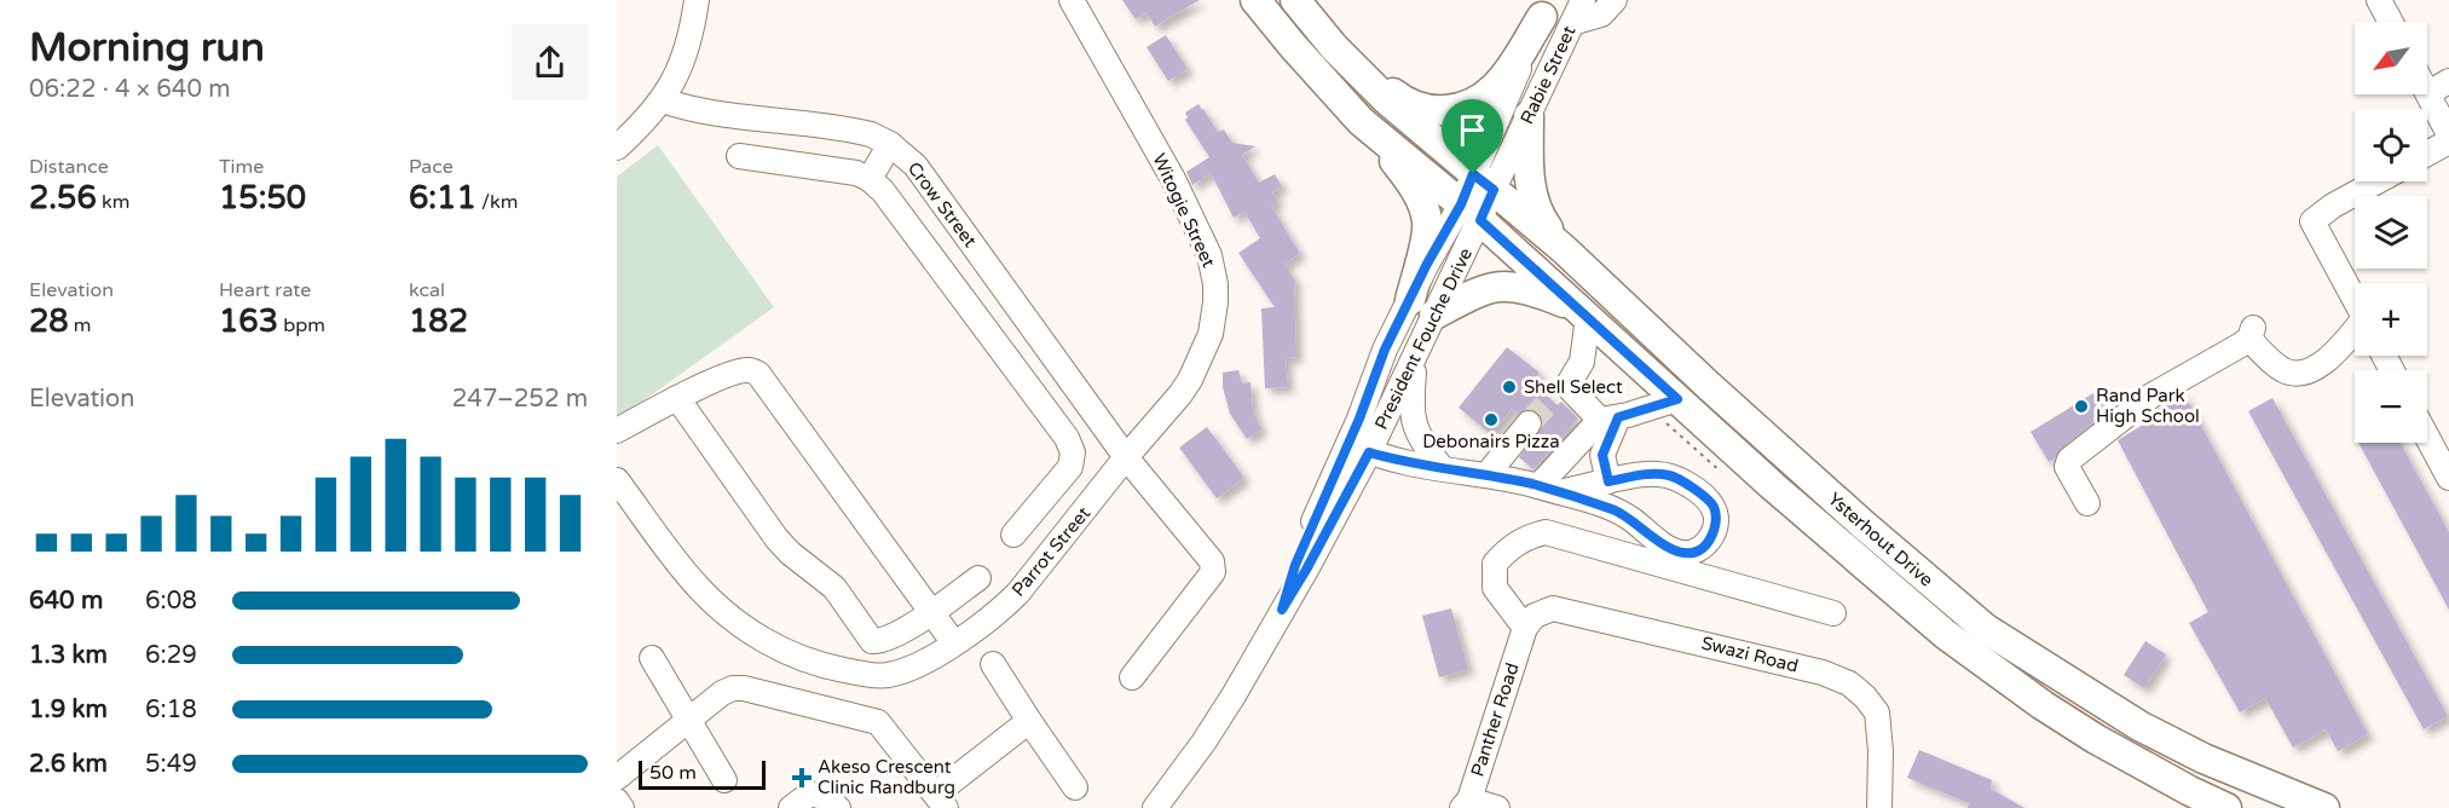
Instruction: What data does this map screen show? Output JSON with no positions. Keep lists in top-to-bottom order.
{
  "streets": {
    "main road": ["Ysterhout Drive"],
    "street": [
      "Rabie Street",
      "Crow Street",
      "Witogie Street",
      "President Fouche Drive",
      "Parrot Street",
      "Swazi Road",
      "Panther Road"
    ]
  },
  "crossings": [
    ["Rabie Street", "President Fouche Drive"],
    ["Rabie Street", "Ysterhout Drive"],
    ["Crow Street", "Witogie Street"],
    ["Crow Street", "Parrot Street"],
    ["Witogie Street", "Parrot Street"],
    ["President Fouche Drive", "Ysterhout Drive"],
    ["Swazi Road", "Panther Road"]
  ],
  "places": {
    "other": ["Shell Select", "Rand Park High School", "Debonairs Pizza"],
    "health": ["Akeso Crescent Clinic Randburg"]
  },
  "scale_bar": "50 m",
  "north": "bottom left",
  "page": {
    "heading": ["Morning run", "06:22 · 4 × 640 m"],
    "map_buttons": ["+", "−"],
    "stats": [
      ["Distance", "2.56 km"],
      ["Time", "15:50"],
      ["Pace", "6:11 /km"],
      ["Elevation", "28 m"],
      ["Heart rate", "163 bpm"],
      ["kcal", "182"]
    ],
    "chart": ["Elevation", "247–252 m"],
    "list": [
      {
        "name": "640 m",
        "note": "6:08"
      },
      {
        "name": "1.3 km",
        "note": "6:29"
      },
      {
        "name": "1.9 km",
        "note": "6:18"
      },
      {
        "name": "2.6 km",
        "note": "5:49"
      }
    ],
    "scale": "50 m"
  }
}
